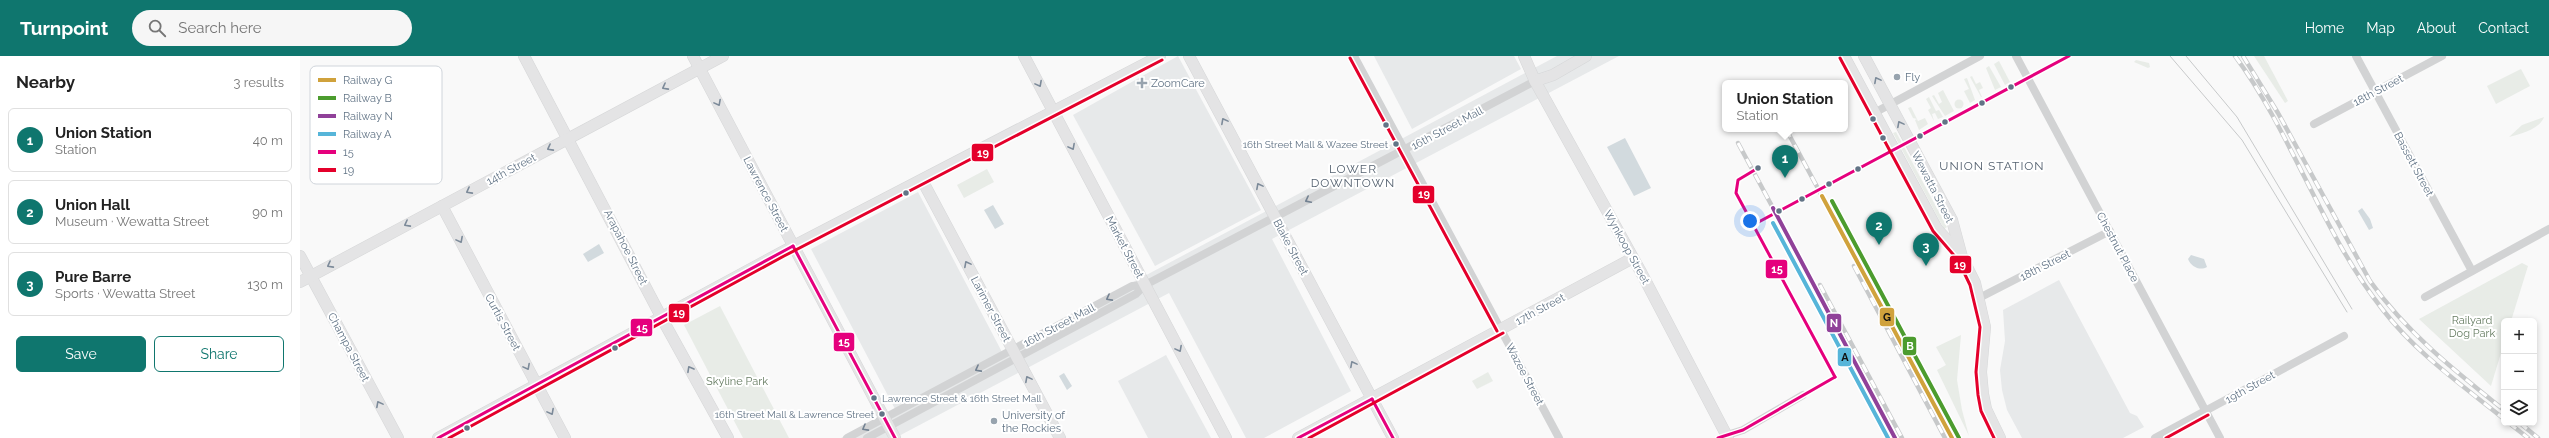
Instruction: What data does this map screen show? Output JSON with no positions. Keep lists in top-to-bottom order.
{
  "streets": {
    "street": [
      "18th Street",
      "16th Street Mall",
      "Bassett Street",
      "14th Street",
      "Wewatta Street",
      "Lawrence Street",
      "Arapahoe Street",
      "Market Street",
      "Blake Street",
      "Wynkoop Street",
      "Chestnut Place",
      "Larimer Street",
      "17th Street",
      "Curtis Street",
      "Champa Street",
      "Wazee Street",
      "19th Street"
    ]
  },
  "crossings": [
    ["18th Street", "Bassett Street"],
    ["18th Street", "Wewatta Street"],
    ["18th Street", "Chestnut Place"],
    ["16th Street Mall", "Lawrence Street"],
    ["16th Street Mall", "Market Street"],
    ["16th Street Mall", "Blake Street"],
    ["16th Street Mall", "Wynkoop Street"],
    ["16th Street Mall", "Larimer Street"],
    ["16th Street Mall", "Wazee Street"],
    ["14th Street", "Lawrence Street"],
    ["14th Street", "Arapahoe Street"],
    ["14th Street", "Curtis Street"],
    ["14th Street", "Champa Street"],
    ["Blake Street", "17th Street"],
    ["Wynkoop Street", "17th Street"],
    ["Chestnut Place", "19th Street"],
    ["17th Street", "Wazee Street"]
  ],
  "one_way": [
    "14th Street",
    "Lawrence Street",
    "Market Street",
    "Blake Street",
    "Larimer Street",
    "Curtis Street",
    "Champa Street"
  ],
  "districts": ["UNION STATION", "LOWER DOWNTOWN"],
  "parks": ["Railyard Dog Park", "Skyline Park"],
  "places": {
    "other": [
      "Fly",
      "16th Street Mall & Wazee Street",
      "Lawrence Street & 16th Street Mall",
      "16th Street Mall & Lawrence Street",
      "University of the Rockies"
    ],
    "health": ["ZoomCare"]
  },
  "lines": [
    "transit line 15",
    "transit line 19",
    "rail line G",
    "rail line B",
    "rail line N",
    "rail line A"
  ],
  "legend": [
    "Railway G",
    "Railway B",
    "Railway N",
    "Railway A",
    "15",
    "19"
  ],
  "page": {
    "header": "Turnpoint",
    "search": "Search here",
    "nav": [
      "Home",
      "Map",
      "About",
      "Contact"
    ],
    "heading": ["Nearby", "3 results"],
    "popup": ["Union Station", "Station"],
    "list": [
      {
        "mark": "1",
        "name": "Union Station",
        "note": "Station",
        "value": "40 m"
      },
      {
        "mark": "2",
        "name": "Union Hall",
        "note": "Museum · Wewatta Street",
        "value": "90 m"
      },
      {
        "mark": "3",
        "name": "Pure Barre",
        "note": "Sports · Wewatta Street",
        "value": "130 m"
      }
    ],
    "pins": ["1", "2", "3"],
    "map_buttons": ["+", "−"],
    "buttons": ["Save", "Share"]
  }
}
